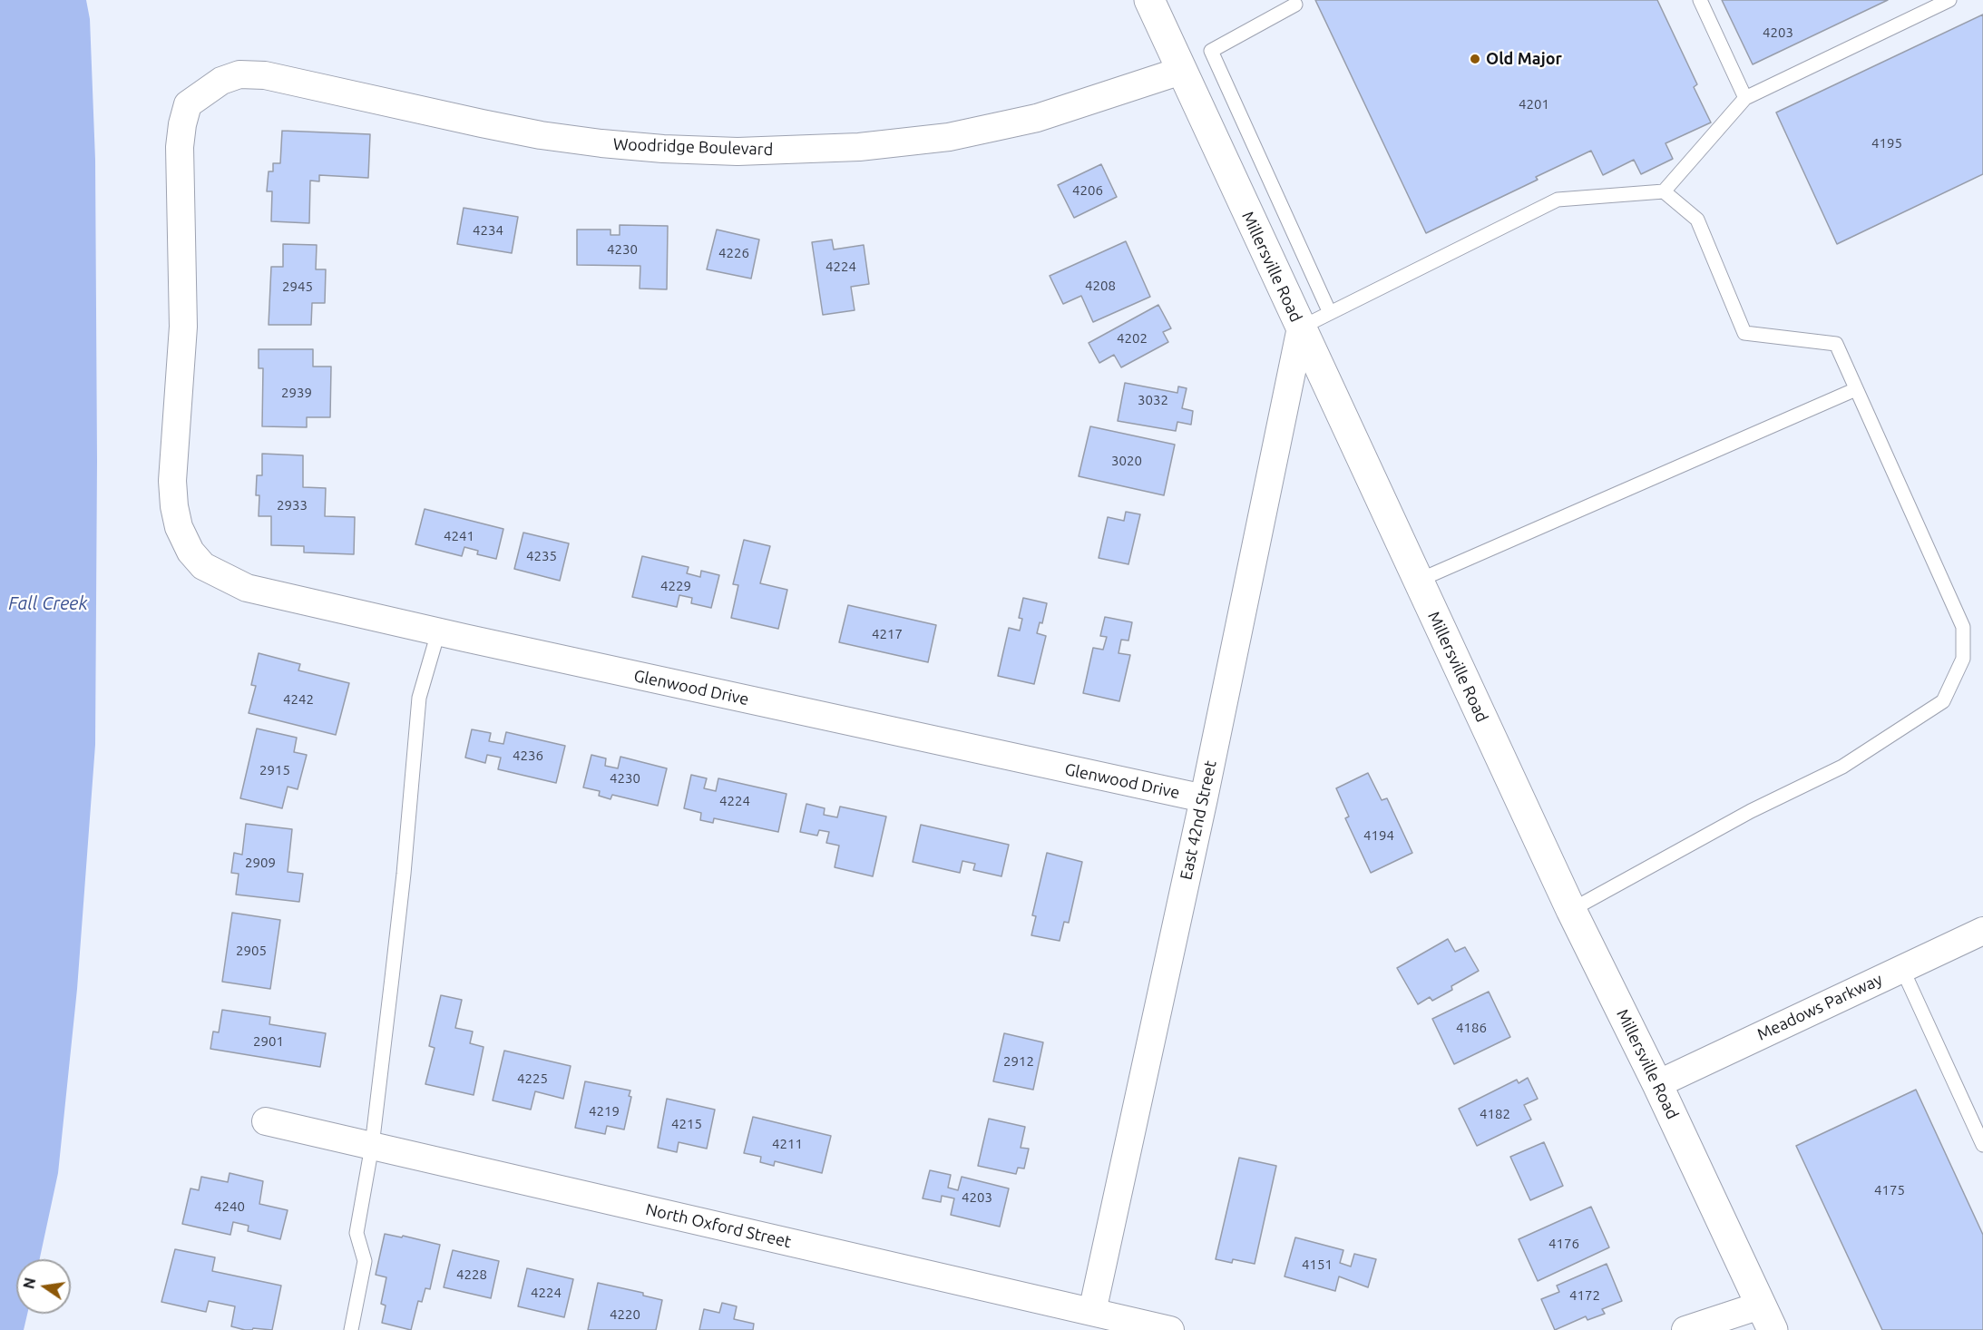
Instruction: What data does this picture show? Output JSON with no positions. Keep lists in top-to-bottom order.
{
  "streets": {
    "street": [
      "Woodridge Boulevard",
      "Millersville Road",
      "Glenwood Drive",
      "East 42nd Street",
      "Meadows Parkway",
      "North Oxford Street"
    ]
  },
  "crossings": [
    ["Woodridge Boulevard", "Millersville Road"],
    ["Woodridge Boulevard", "Glenwood Drive"],
    ["Millersville Road", "East 42nd Street"],
    ["Millersville Road", "Meadows Parkway"],
    ["Glenwood Drive", "East 42nd Street"],
    ["East 42nd Street", "North Oxford Street"]
  ],
  "water": ["Fall Creek"],
  "places": ["Old Major"],
  "house_numbers": [
    "4203",
    "4201",
    "4195",
    "4206",
    "4234",
    "4230",
    "4226",
    "4224",
    "4208",
    "2945",
    "4202",
    "2939",
    "3032",
    "3020",
    "2933",
    "4241",
    "4235",
    "4229",
    "4217",
    "4242",
    "4236",
    "2915",
    "4230",
    "4224",
    "4194",
    "2909",
    "2905",
    "4186",
    "2901",
    "2912",
    "4225",
    "4219",
    "4182",
    "4215",
    "4211",
    "4175",
    "4203",
    "4240",
    "4176",
    "4151",
    "4228",
    "4224",
    "4172",
    "4220"
  ],
  "north": "left"
}
